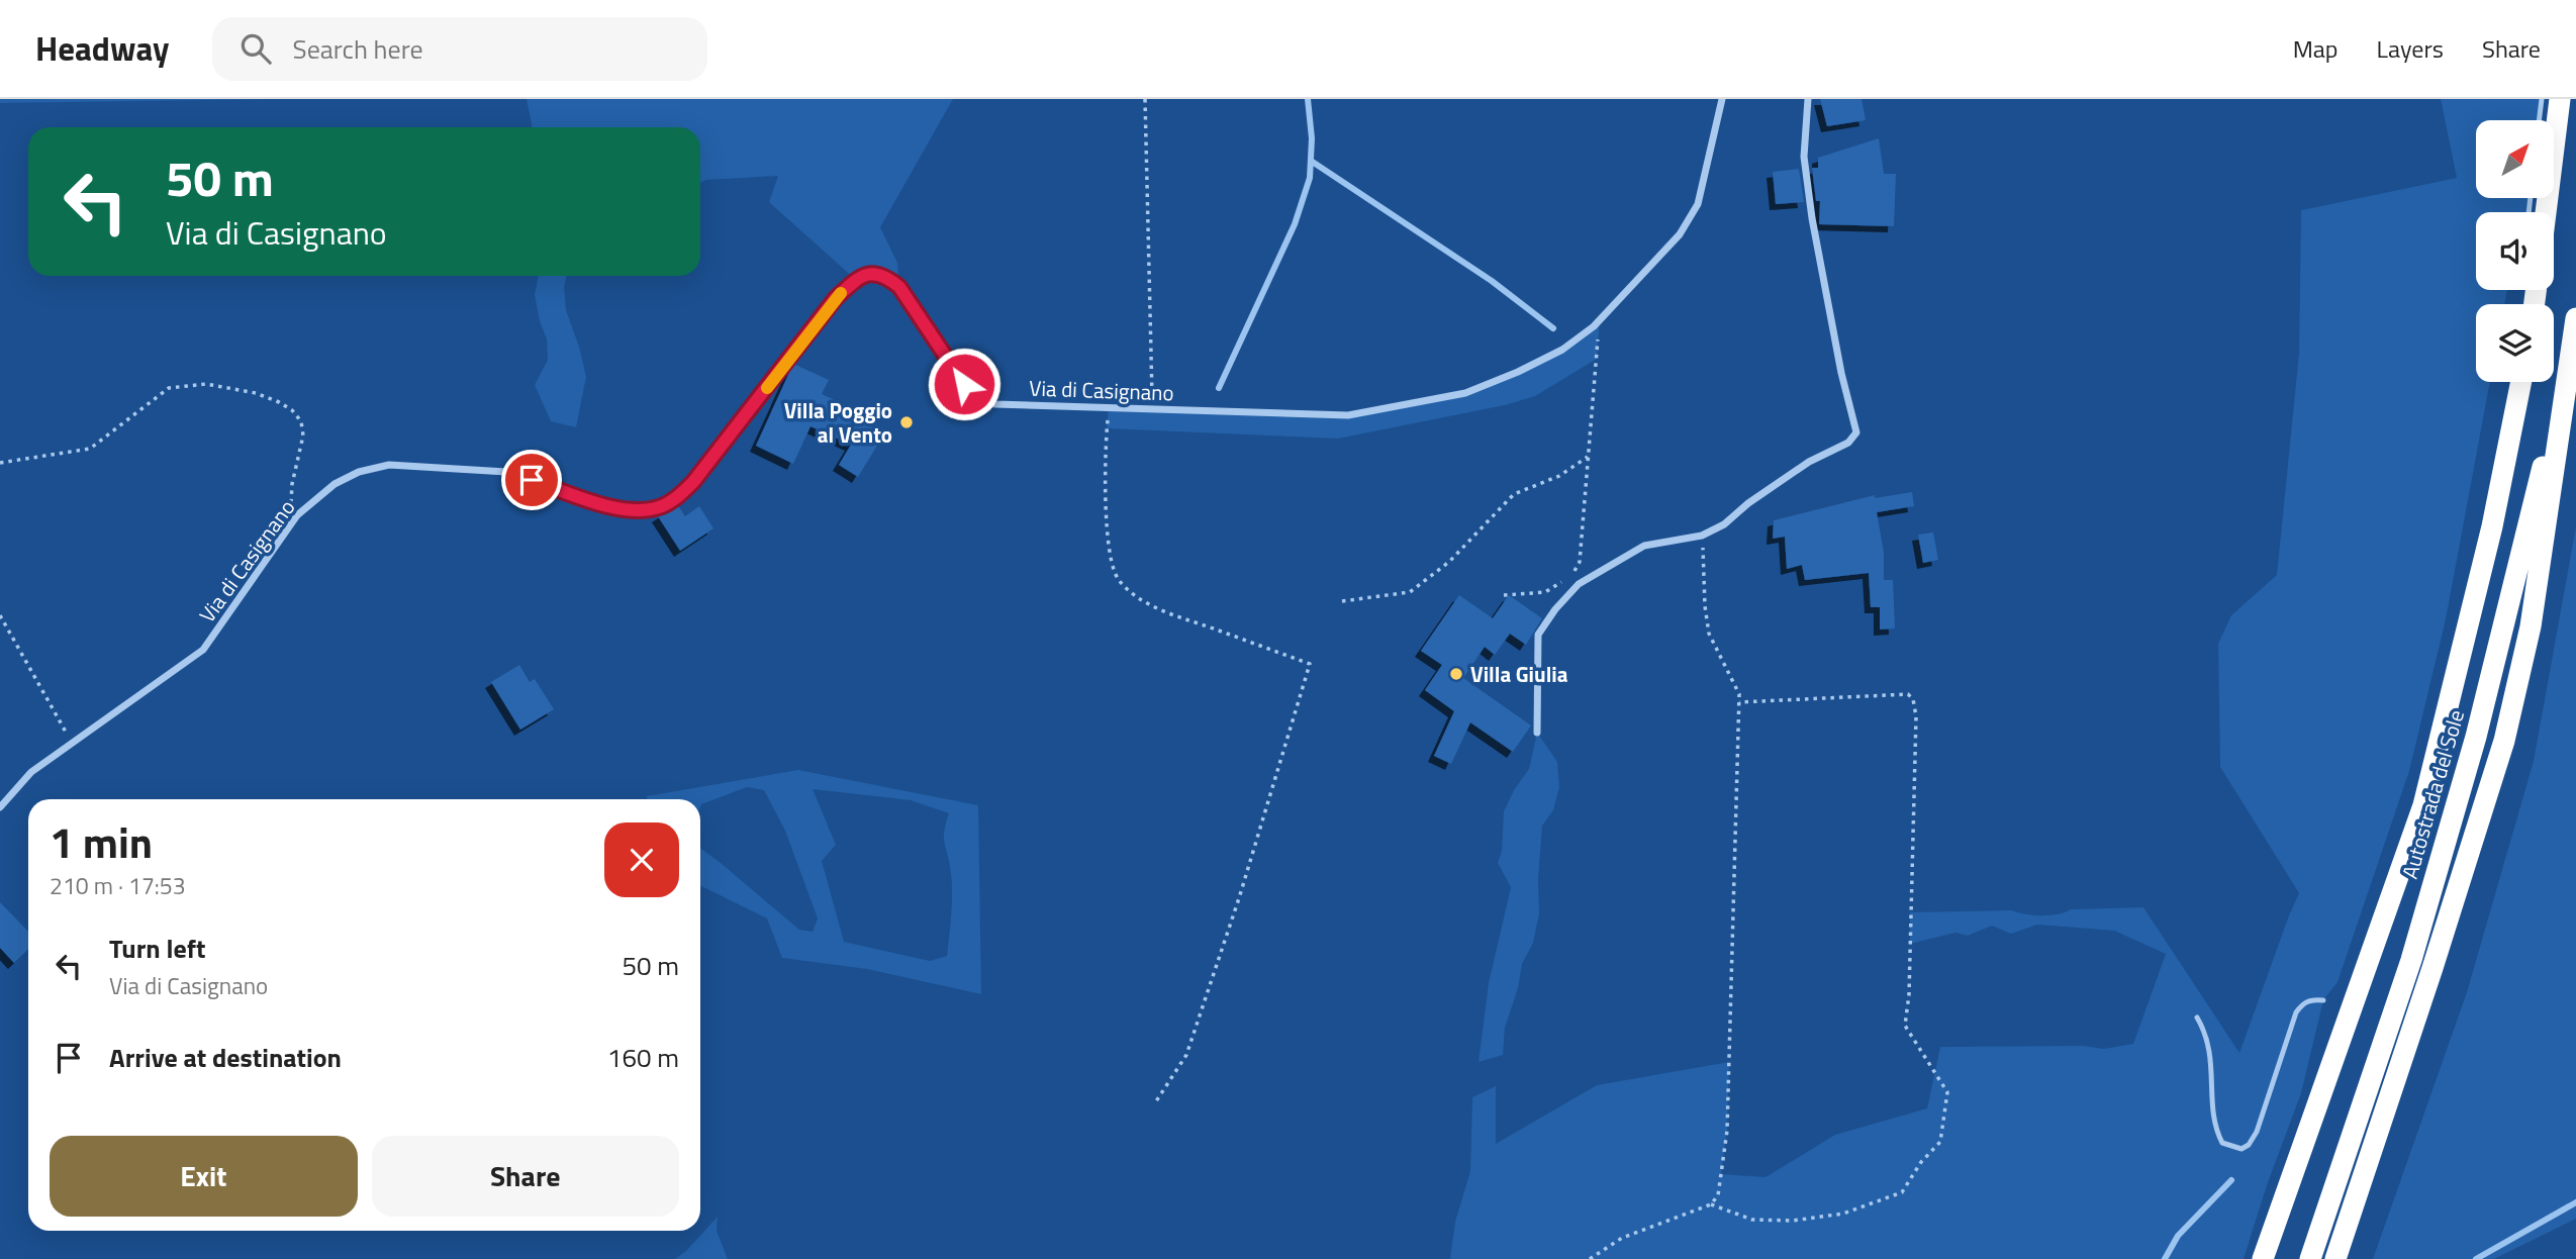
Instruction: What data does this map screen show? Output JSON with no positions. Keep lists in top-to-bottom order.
{
  "streets": {
    "highway": ["Autostrada del Sole"],
    "street": ["Via di Casignano"]
  },
  "places": ["Villa Poggio al Vento", "Villa Giulia"],
  "north": "top right",
  "page": {
    "header": "Headway",
    "search": "Search here",
    "nav": ["Map", "Layers", "Share"],
    "turn": ["50 m", "Via di Casignano"],
    "heading": ["1 min", "210 m · 17:53"],
    "list": [
      {
        "name": "Turn left",
        "note": "Via di Casignano",
        "value": "50 m"
      },
      {
        "name": "Arrive at destination",
        "value": "160 m"
      }
    ],
    "buttons": ["Exit", "Share"]
  }
}
